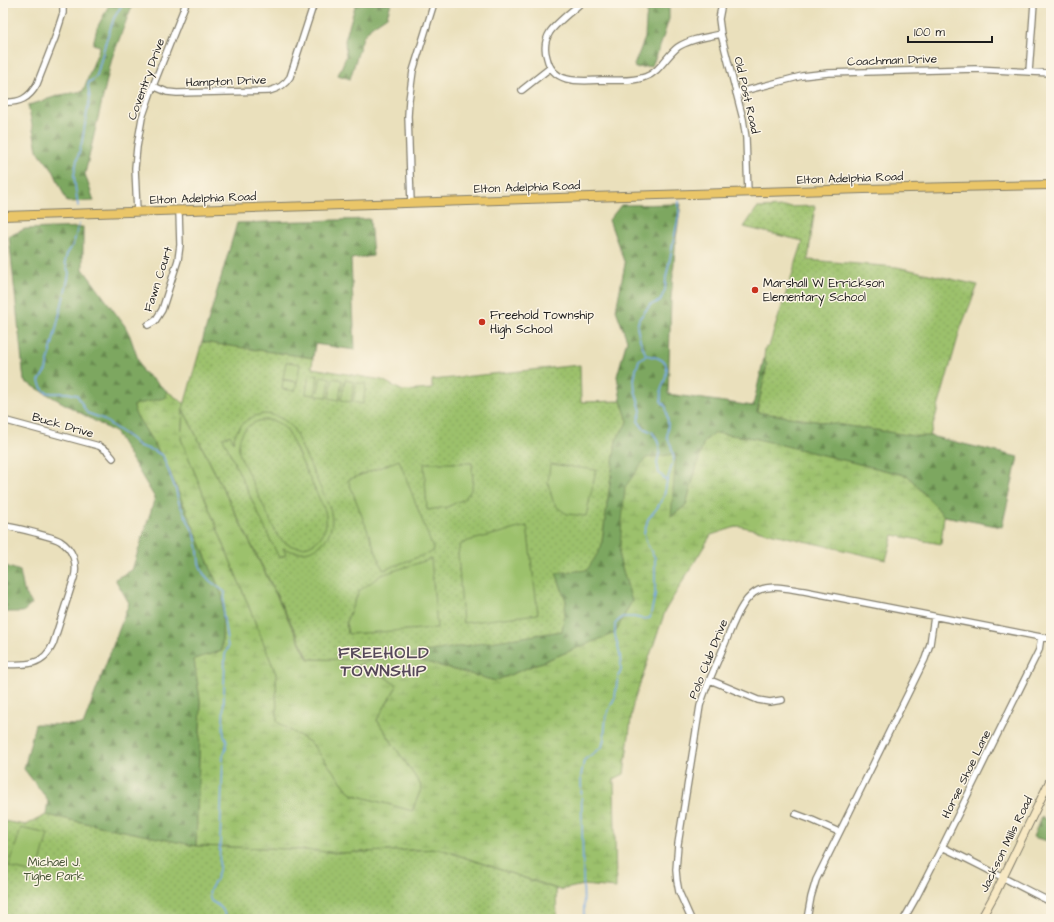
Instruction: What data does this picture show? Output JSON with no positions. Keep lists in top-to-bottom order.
{
  "streets": {
    "main road": ["Elton Adelphia Road", "Jackson Mills Road"],
    "street": [
      "Coachman Drive",
      "Coventry Drive",
      "Hampton Drive",
      "Old Post Road",
      "Fawn Court",
      "Buck Drive",
      "Polo Club Drive",
      "Horse Shoe Lane"
    ]
  },
  "crossings": [
    ["Coachman Drive", "Old Post Road"],
    ["Coventry Drive", "Hampton Drive"],
    ["Coventry Drive", "Elton Adelphia Road"],
    ["Old Post Road", "Elton Adelphia Road"],
    ["Elton Adelphia Road", "Fawn Court"],
    ["Polo Club Drive", "Horse Shoe Lane"]
  ],
  "districts": ["FREEHOLD TOWNSHIP"],
  "parks": ["Michael J. Tighe Park"],
  "places": ["Marshall W Errickson Elementary School", "Freehold Township High School"],
  "scale_bar": "100 m"
}
